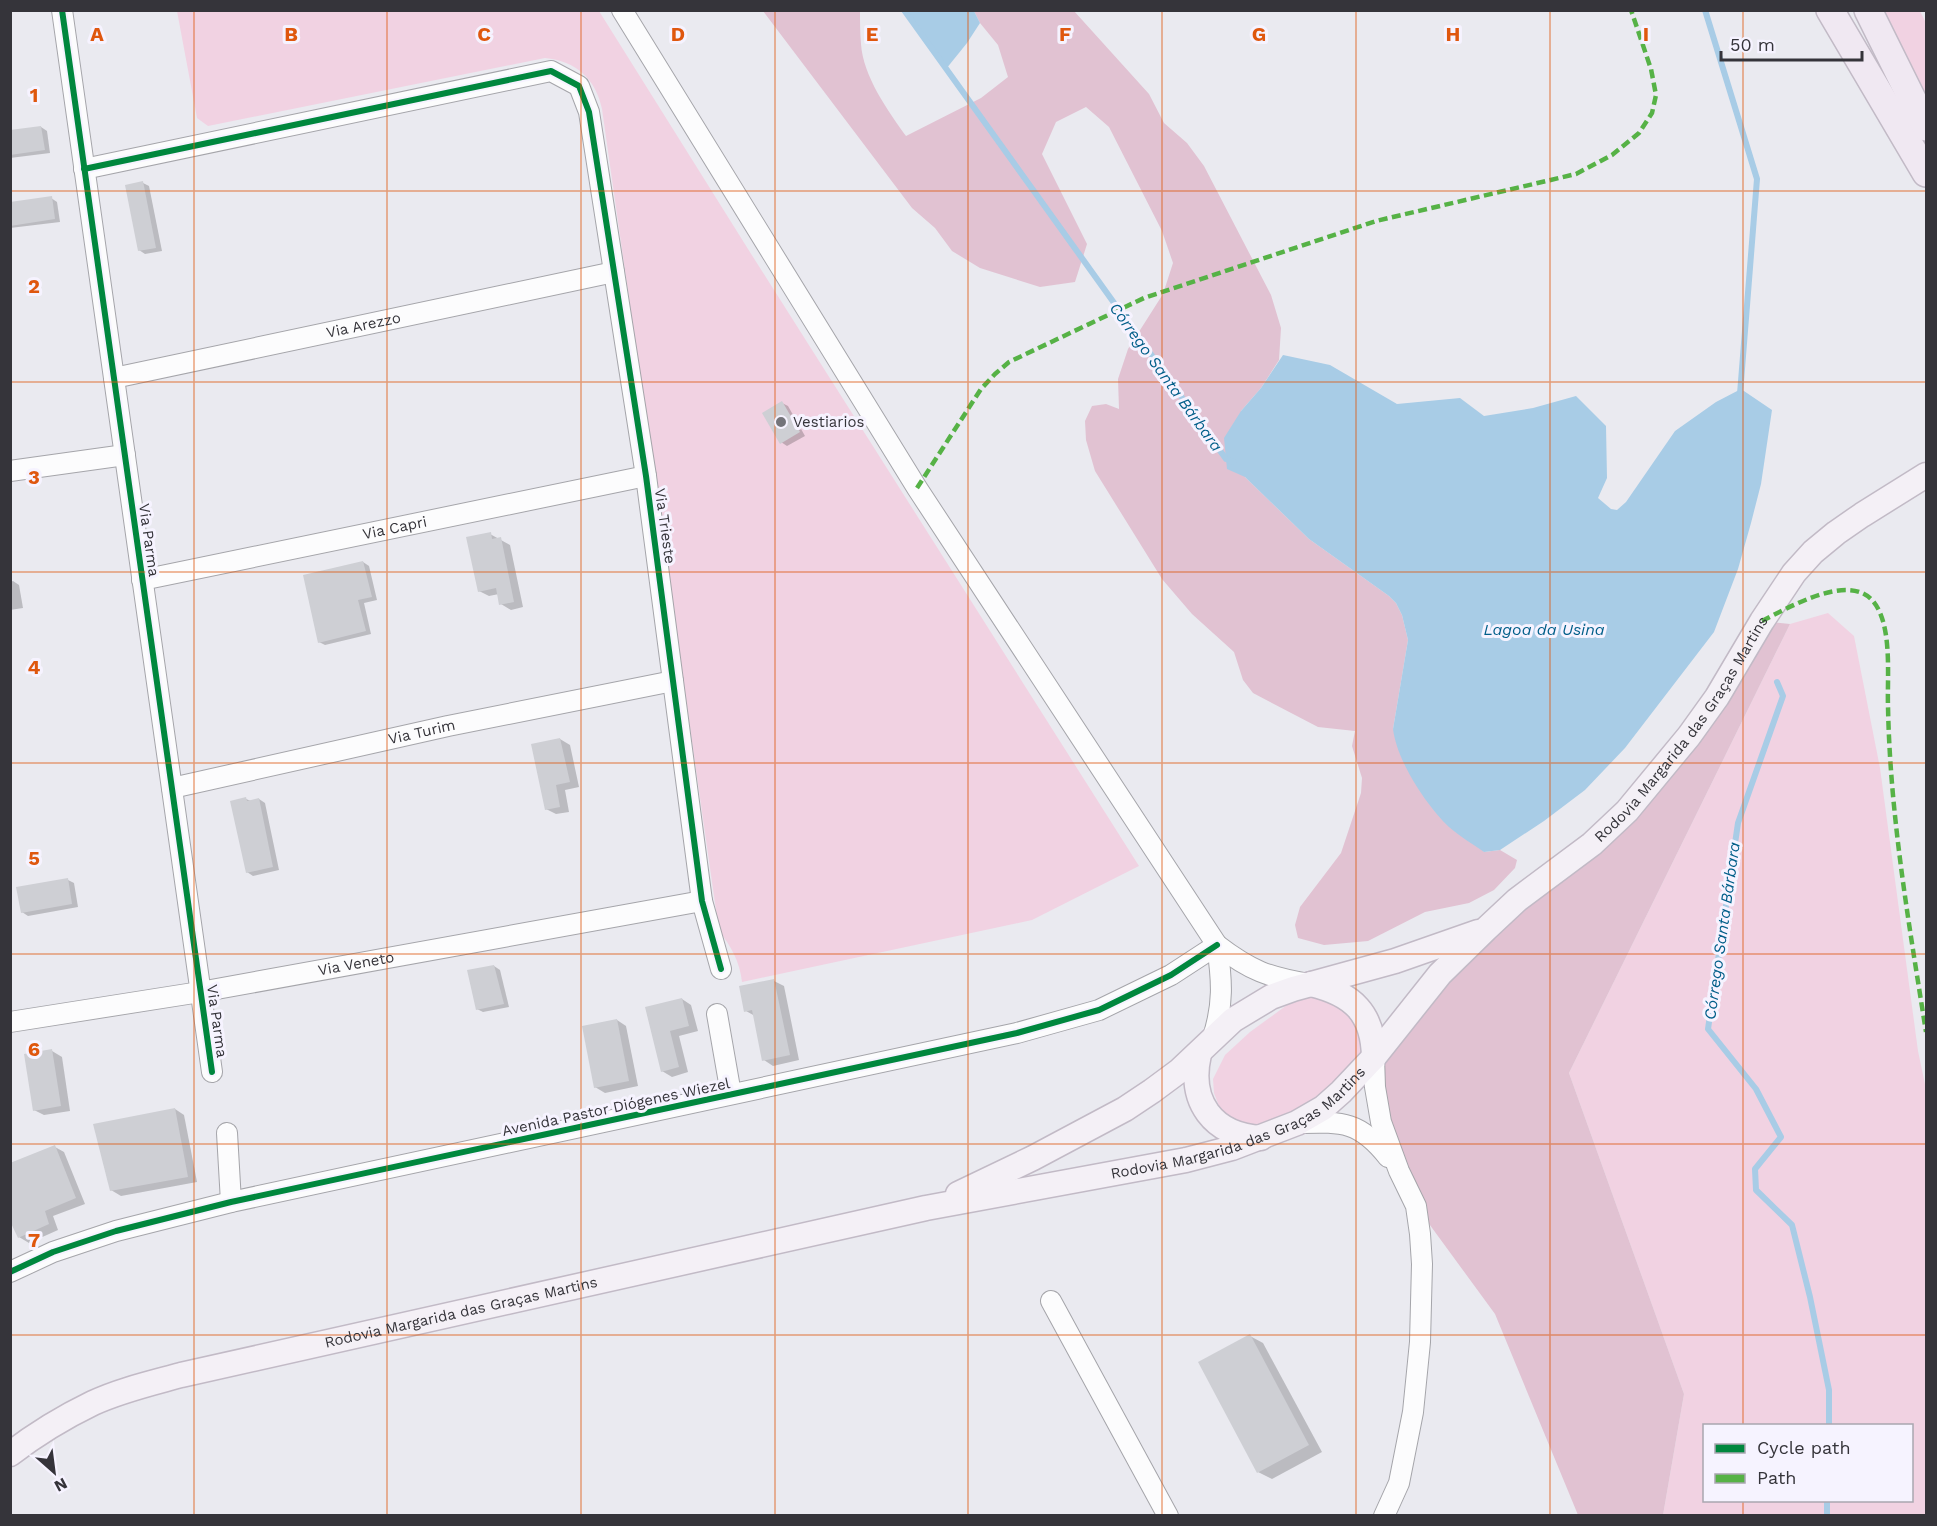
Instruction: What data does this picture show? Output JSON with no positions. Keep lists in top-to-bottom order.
{
  "streets": {
    "main road": ["Rodovia Margarida das Graças Martins"],
    "street": [
      "Via Arezzo",
      "Via Trieste",
      "Via Capri",
      "Via Parma",
      "Via Turim",
      "Via Veneto",
      "Avenida Pastor Diógenes Wiezel"
    ]
  },
  "crossings": [
    ["Via Arezzo", "Via Trieste"],
    ["Via Arezzo", "Via Parma"],
    ["Via Trieste", "Via Capri"],
    ["Via Trieste", "Via Parma"],
    ["Via Trieste", "Via Turim"],
    ["Via Trieste", "Via Veneto"],
    ["Via Capri", "Via Parma"],
    ["Via Parma", "Via Turim"],
    ["Via Parma", "Via Veneto"]
  ],
  "water": ["Córrego Santa Bárbara", "Lagoa da Usina"],
  "places": ["Vestiarios"],
  "legend": ["Cycle path", "Path"],
  "scale_bar": "50 m",
  "north": "bottom right",
  "grid": {
    "columns": [
      "A",
      "B",
      "C",
      "D",
      "E",
      "F",
      "G",
      "H",
      "I"
    ],
    "rows": [
      "1",
      "2",
      "3",
      "4",
      "5",
      "6",
      "7"
    ]
  }
}
